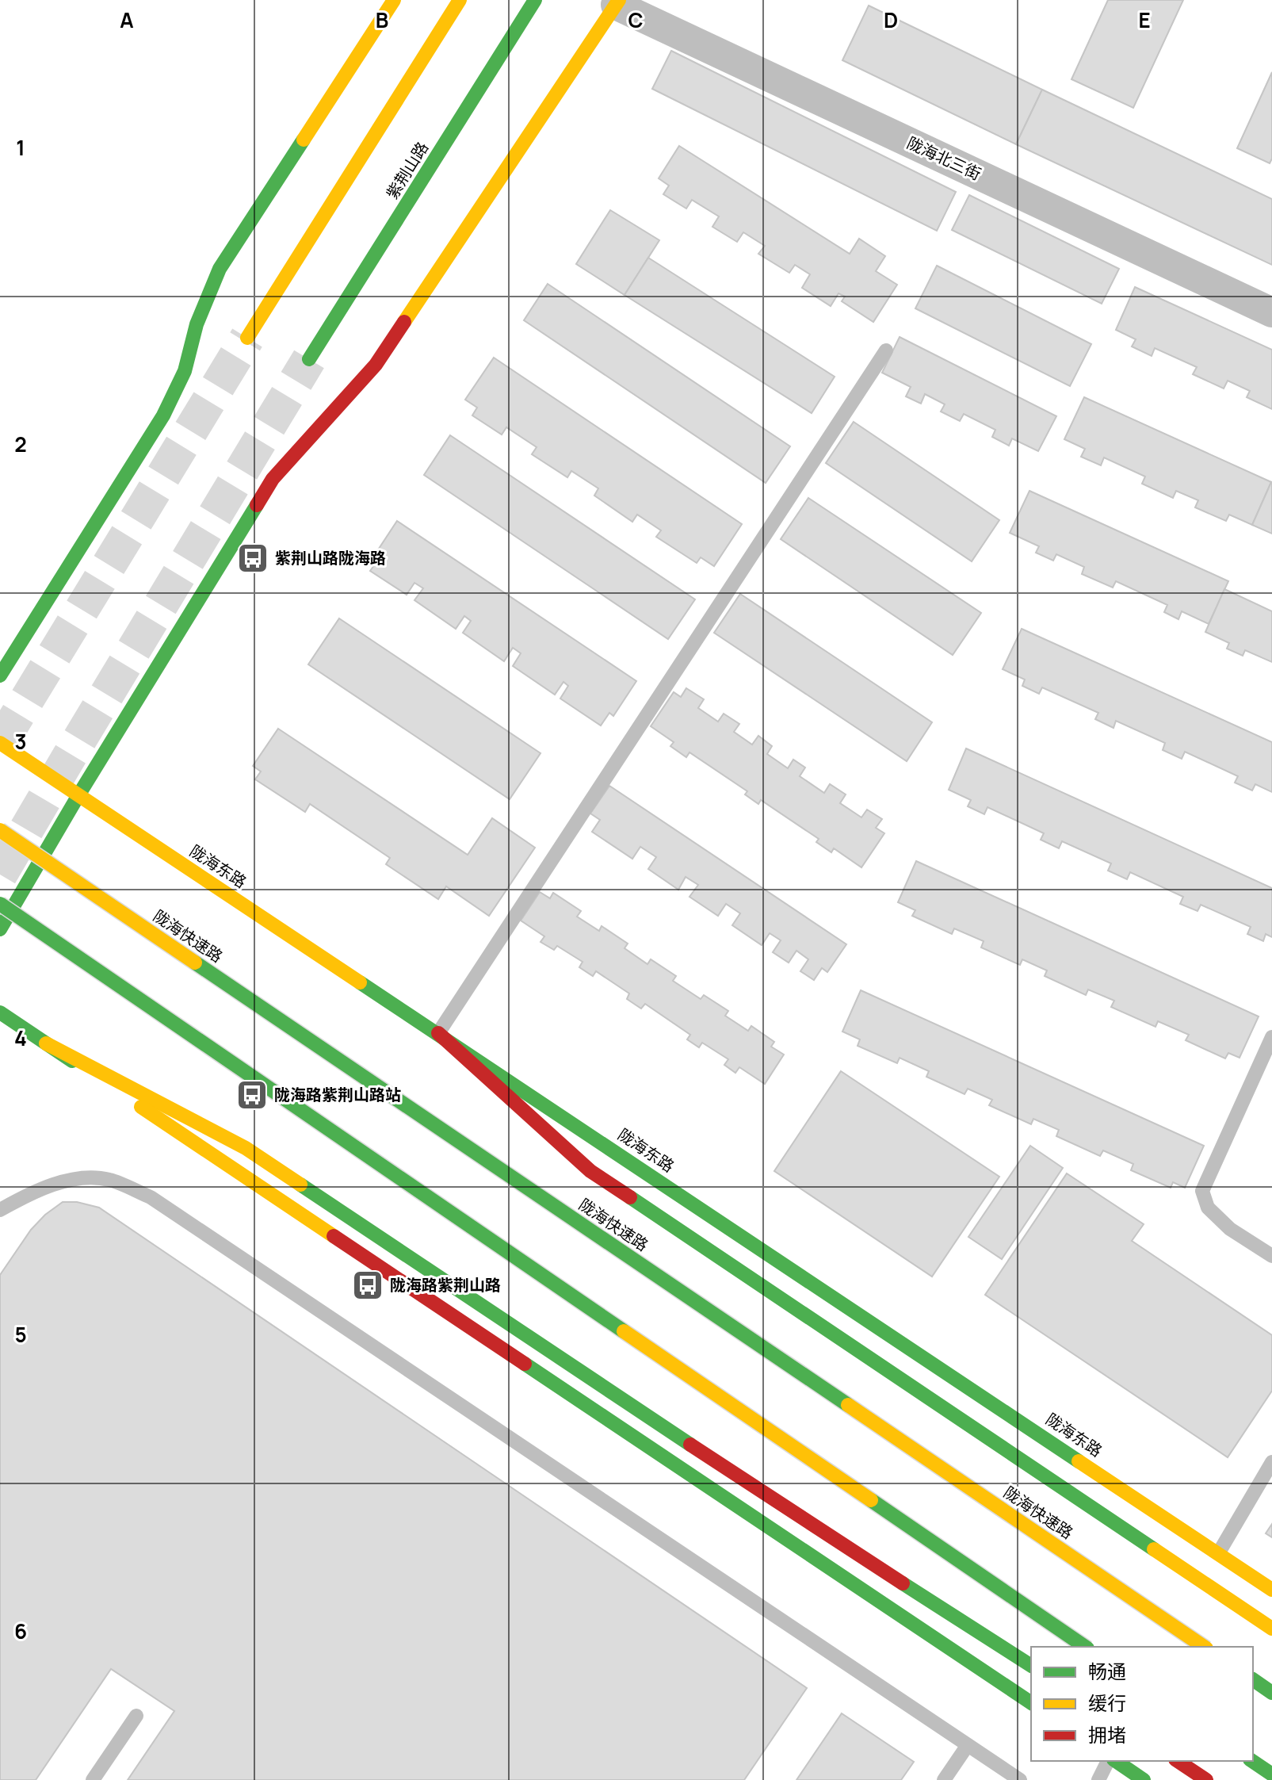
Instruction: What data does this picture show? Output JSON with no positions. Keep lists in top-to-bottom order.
{
  "streets": {
    "main road": ["紫荆山路", "陇海东路", "陇海快速路"],
    "street": ["陇海北三街"]
  },
  "places": {
    "bus stop": ["紫荆山路陇海路", "陇海路紫荆山路站", "陇海路紫荆山路"]
  },
  "legend": ["畅通", "缓行", "拥堵"],
  "grid": {
    "columns": [
      "A",
      "B",
      "C",
      "D",
      "E"
    ],
    "rows": [
      "1",
      "2",
      "3",
      "4",
      "5",
      "6"
    ]
  }
}
